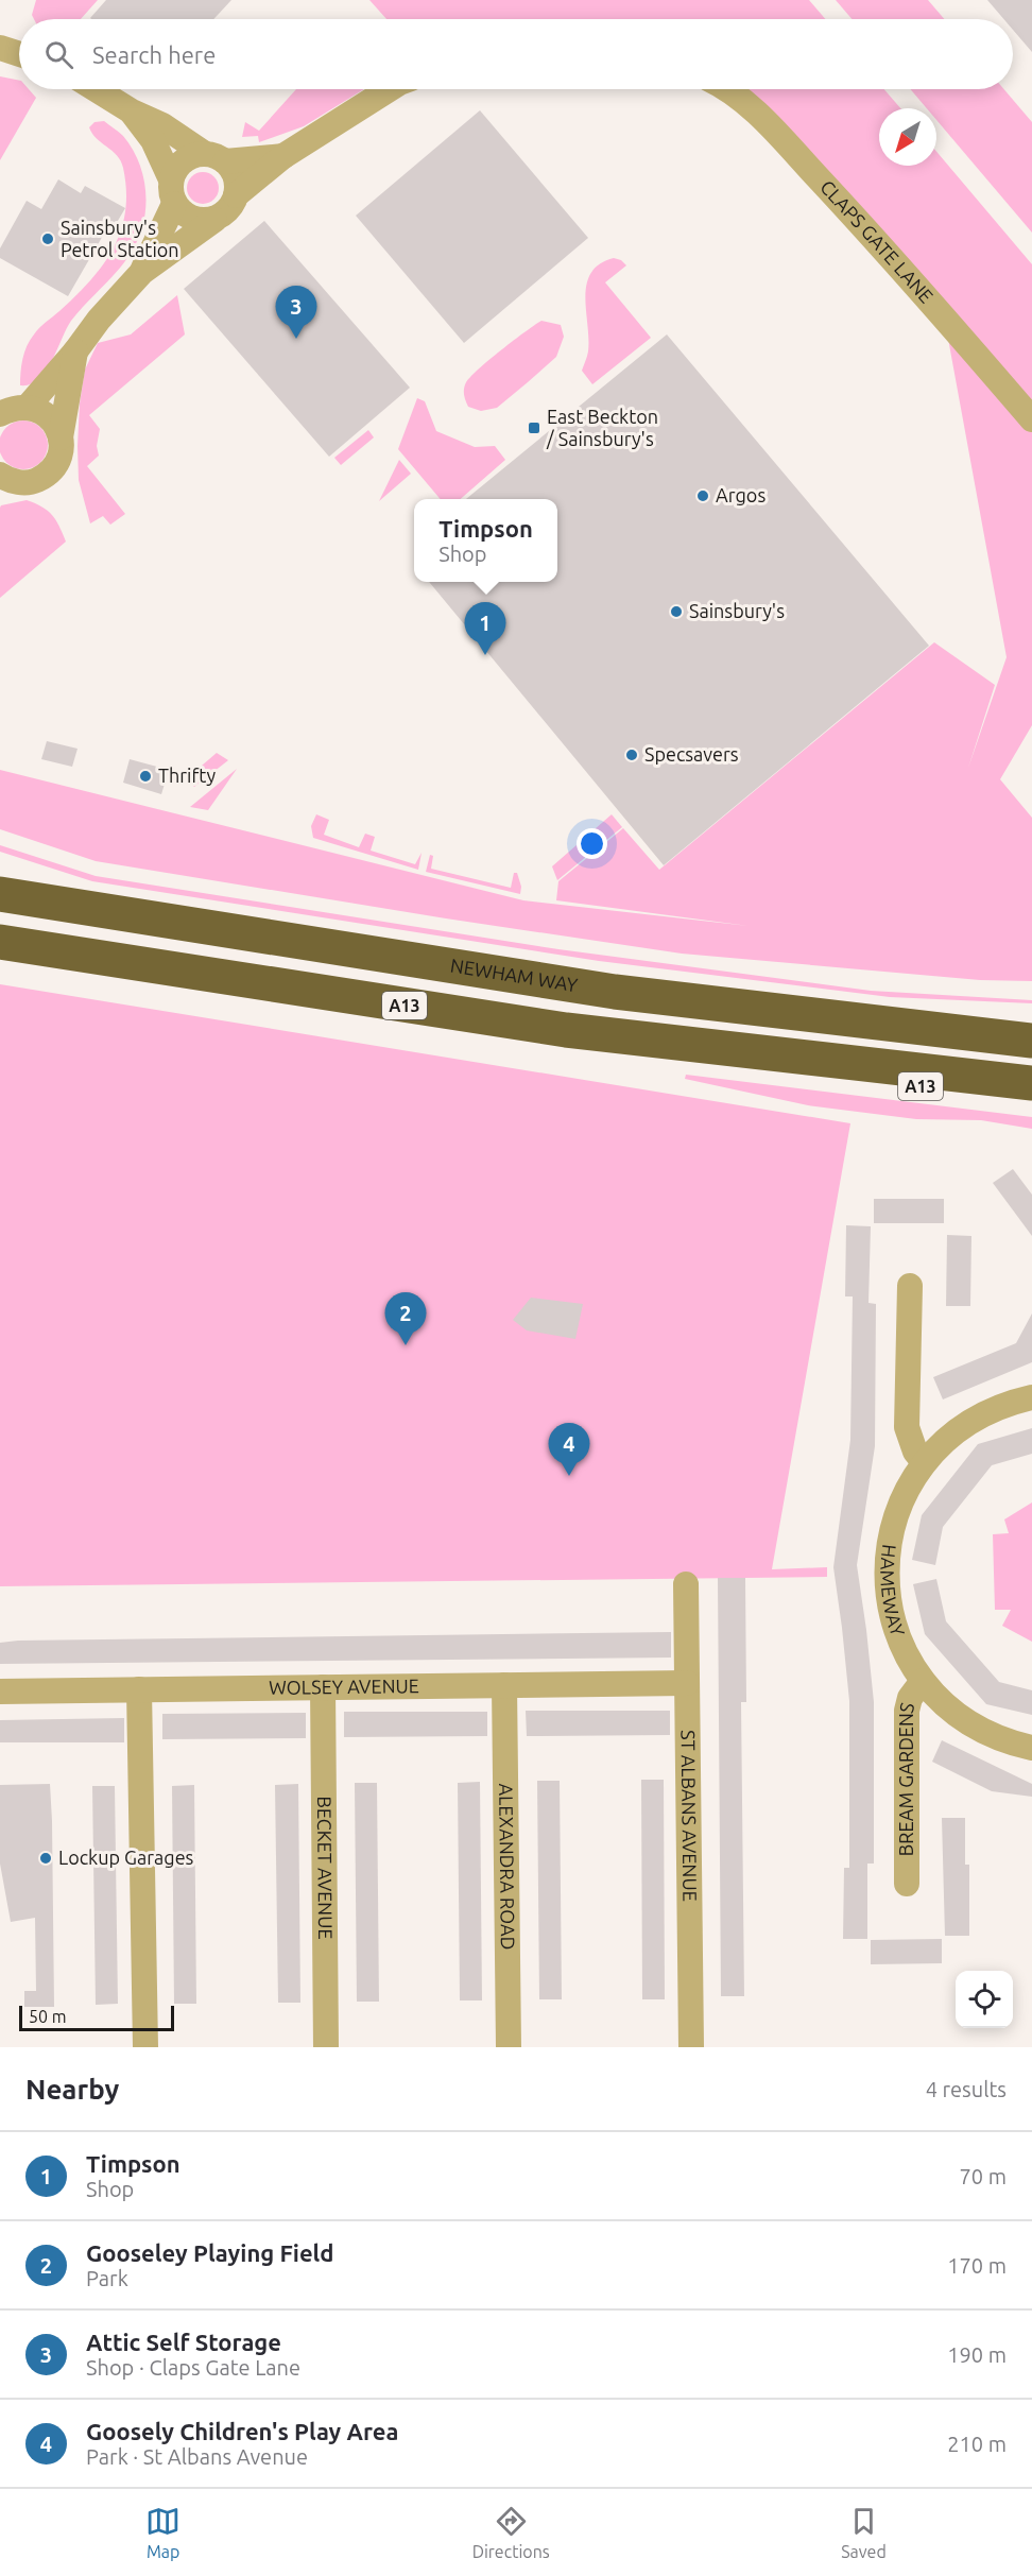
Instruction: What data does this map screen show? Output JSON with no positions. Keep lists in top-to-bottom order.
{
  "streets": {
    "highway": ["NEWHAM WAY", "A13"],
    "street": [
      "CLAPS GATE LANE",
      "HAMEWAY",
      "WOLSEY AVENUE",
      "BREAM GARDENS",
      "ST ALBANS AVENUE",
      "ALEXANDRA ROAD",
      "BECKET AVENUE"
    ]
  },
  "crossings": [
    ["NEWHAM WAY", "A13"],
    ["HAMEWAY", "BREAM GARDENS"],
    ["WOLSEY AVENUE", "ST ALBANS AVENUE"],
    ["WOLSEY AVENUE", "ALEXANDRA ROAD"],
    ["WOLSEY AVENUE", "BECKET AVENUE"]
  ],
  "places": {
    "other": [
      "Sainsbury's Petrol Station",
      "Argos",
      "Sainsbury's",
      "Specsavers",
      "Thrifty",
      "Lockup Garages"
    ],
    "transit": ["East Beckton / Sainsbury's"]
  },
  "scale_bar": "50 m",
  "north": "bottom left",
  "page": {
    "search": "Search here",
    "pins": [
      "3",
      "1",
      "2",
      "4"
    ],
    "popup": ["Timpson", "Shop"],
    "scale": "50 m",
    "heading": ["Nearby", "4 results"],
    "list": [
      {
        "mark": "1",
        "name": "Timpson",
        "note": "Shop",
        "value": "70 m"
      },
      {
        "mark": "2",
        "name": "Gooseley Playing Field",
        "note": "Park",
        "value": "170 m"
      },
      {
        "mark": "3",
        "name": "Attic Self Storage",
        "note": "Shop · Claps Gate Lane",
        "value": "190 m"
      },
      {
        "mark": "4",
        "name": "Goosely Children's Play Area",
        "note": "Park · St Albans Avenue",
        "value": "210 m"
      }
    ],
    "nav": ["Map", "Directions", "Saved"]
  }
}
